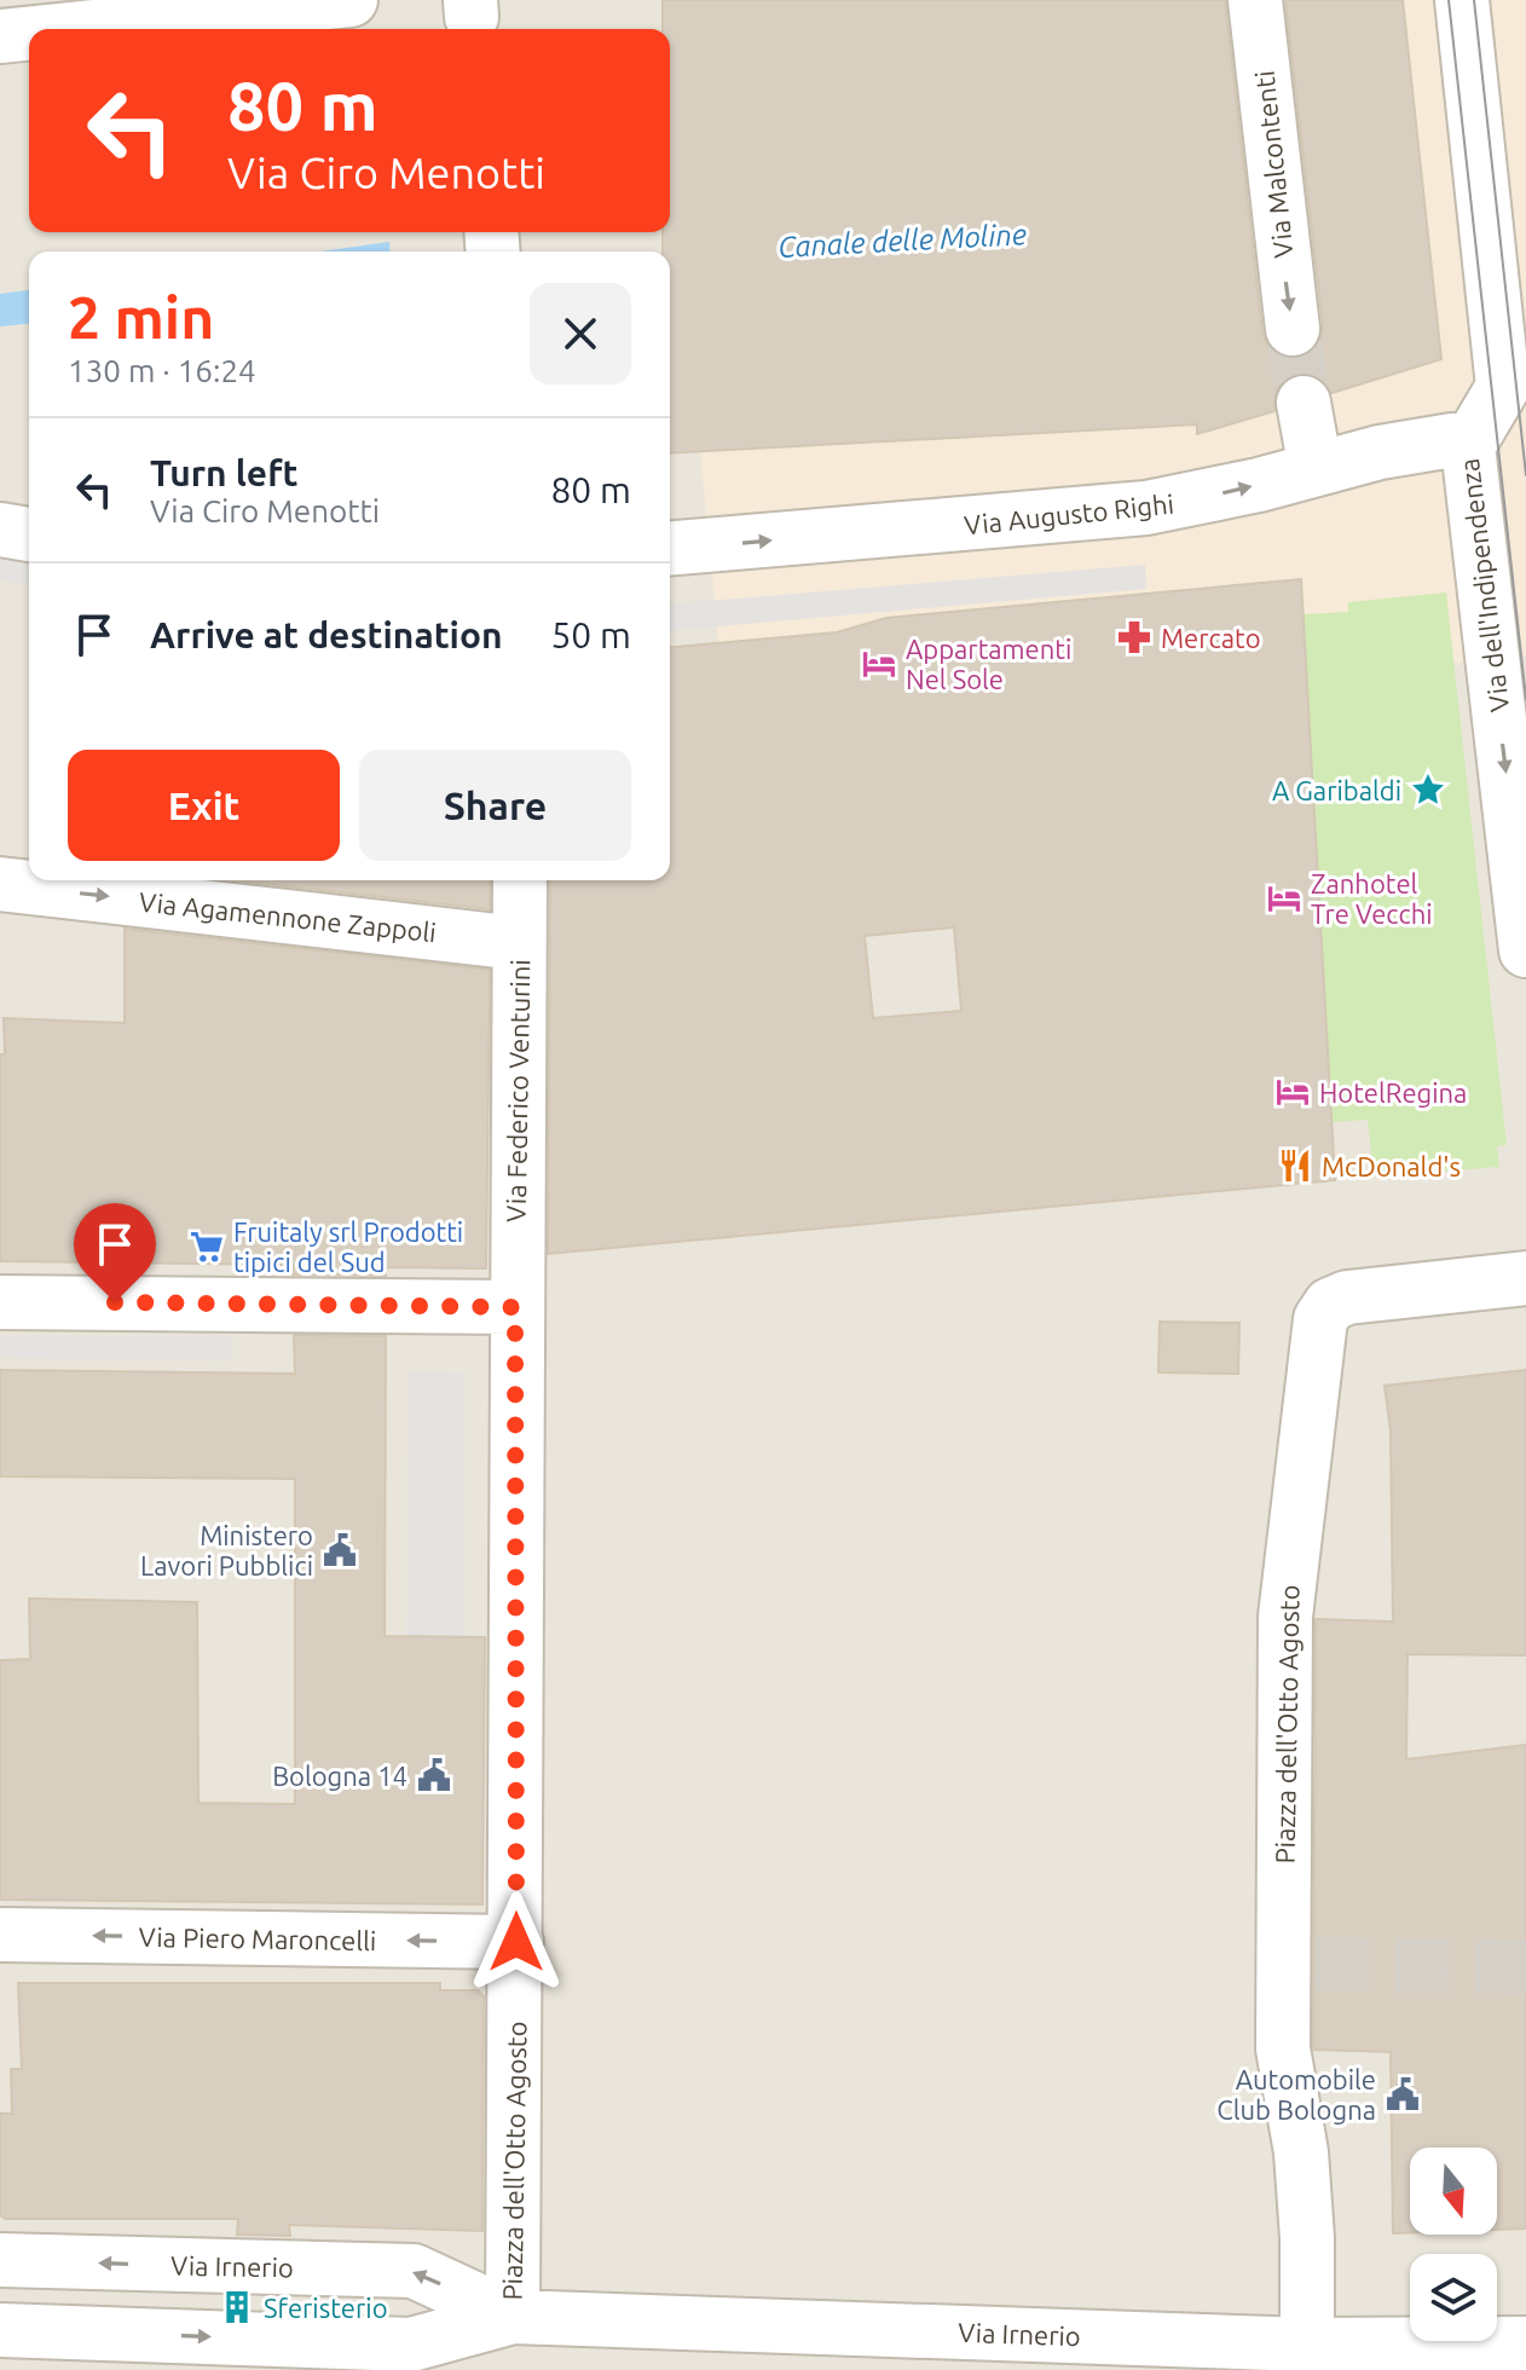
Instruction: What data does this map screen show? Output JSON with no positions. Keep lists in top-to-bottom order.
{
  "streets": {
    "street": [
      "Via Malcontenti",
      "Via Augusto Righi",
      "Via dell'Indipendenza",
      "Via Agamennone Zappoli",
      "Via Federico Venturini",
      "Piazza dell'Otto Agosto",
      "Via Piero Maroncelli",
      "Via Irnerio"
    ]
  },
  "crossings": [
    ["Via Augusto Righi", "Via dell'Indipendenza"],
    ["Via Agamennone Zappoli", "Via Federico Venturini"],
    ["Via Federico Venturini", "Piazza dell'Otto Agosto"],
    ["Piazza dell'Otto Agosto", "Via Piero Maroncelli"],
    ["Piazza dell'Otto Agosto", "Via Irnerio"]
  ],
  "one_way": [
    "Via Malcontenti",
    "Via Augusto Righi",
    "Via dell'Indipendenza",
    "Via Piero Maroncelli"
  ],
  "water": ["Canale delle Moline"],
  "places": {
    "pharmacy": ["Mercato"],
    "hotel": ["Appartamenti Nel Sole", "Zanhotel Tre Vecchi", "HotelRegina"],
    "place": ["A Garibaldi"],
    "restaurant": ["McDonald's"],
    "supermarket": ["Fruitaly srl Prodotti tipici del Sud"],
    "public building": ["Ministero Lavori Pubblici", "Bologna 14", "Automobile Club Bologna"],
    "building": ["Sferisterio"]
  },
  "north": "bottom",
  "page": {
    "turn": ["80 m", "Via Ciro Menotti"],
    "heading": ["2 min", "130 m · 16:24"],
    "list": [
      {
        "name": "Turn left",
        "note": "Via Ciro Menotti",
        "value": "80 m"
      },
      {
        "name": "Arrive at destination",
        "value": "50 m"
      }
    ],
    "buttons": ["Exit", "Share"]
  }
}
